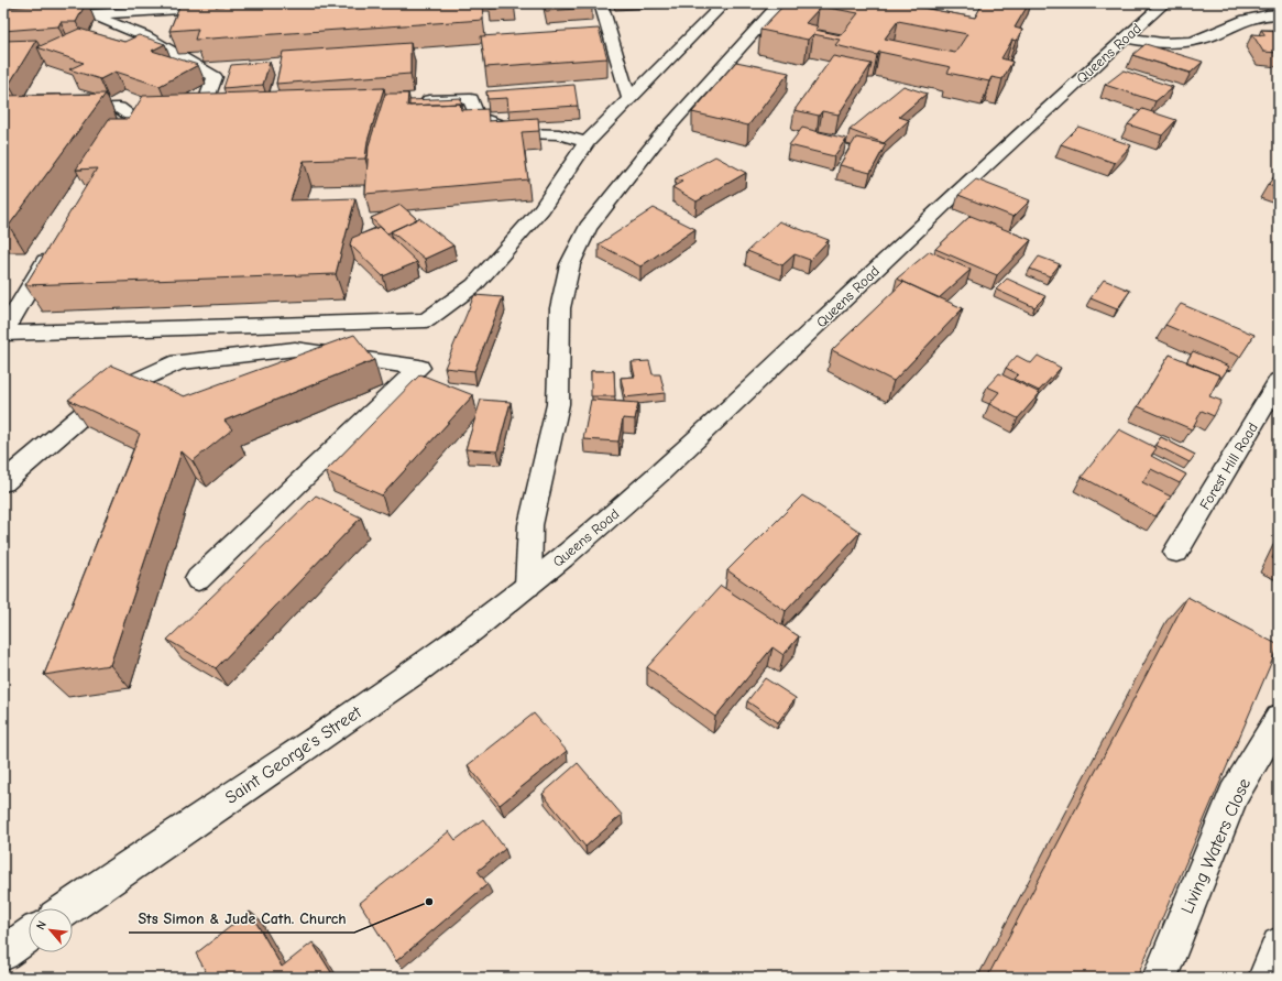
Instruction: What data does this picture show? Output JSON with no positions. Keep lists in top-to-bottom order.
{
  "streets": {
    "main road": [
      "Queens Road",
      "Forest Hill Road",
      "Saint George's Street",
      "Living Waters Close"
    ]
  },
  "crossings": [
    ["Queens Road", "Saint George's Street"]
  ],
  "places": ["Sts Simon & Jude Cath. Church"],
  "north": "top left"
}
